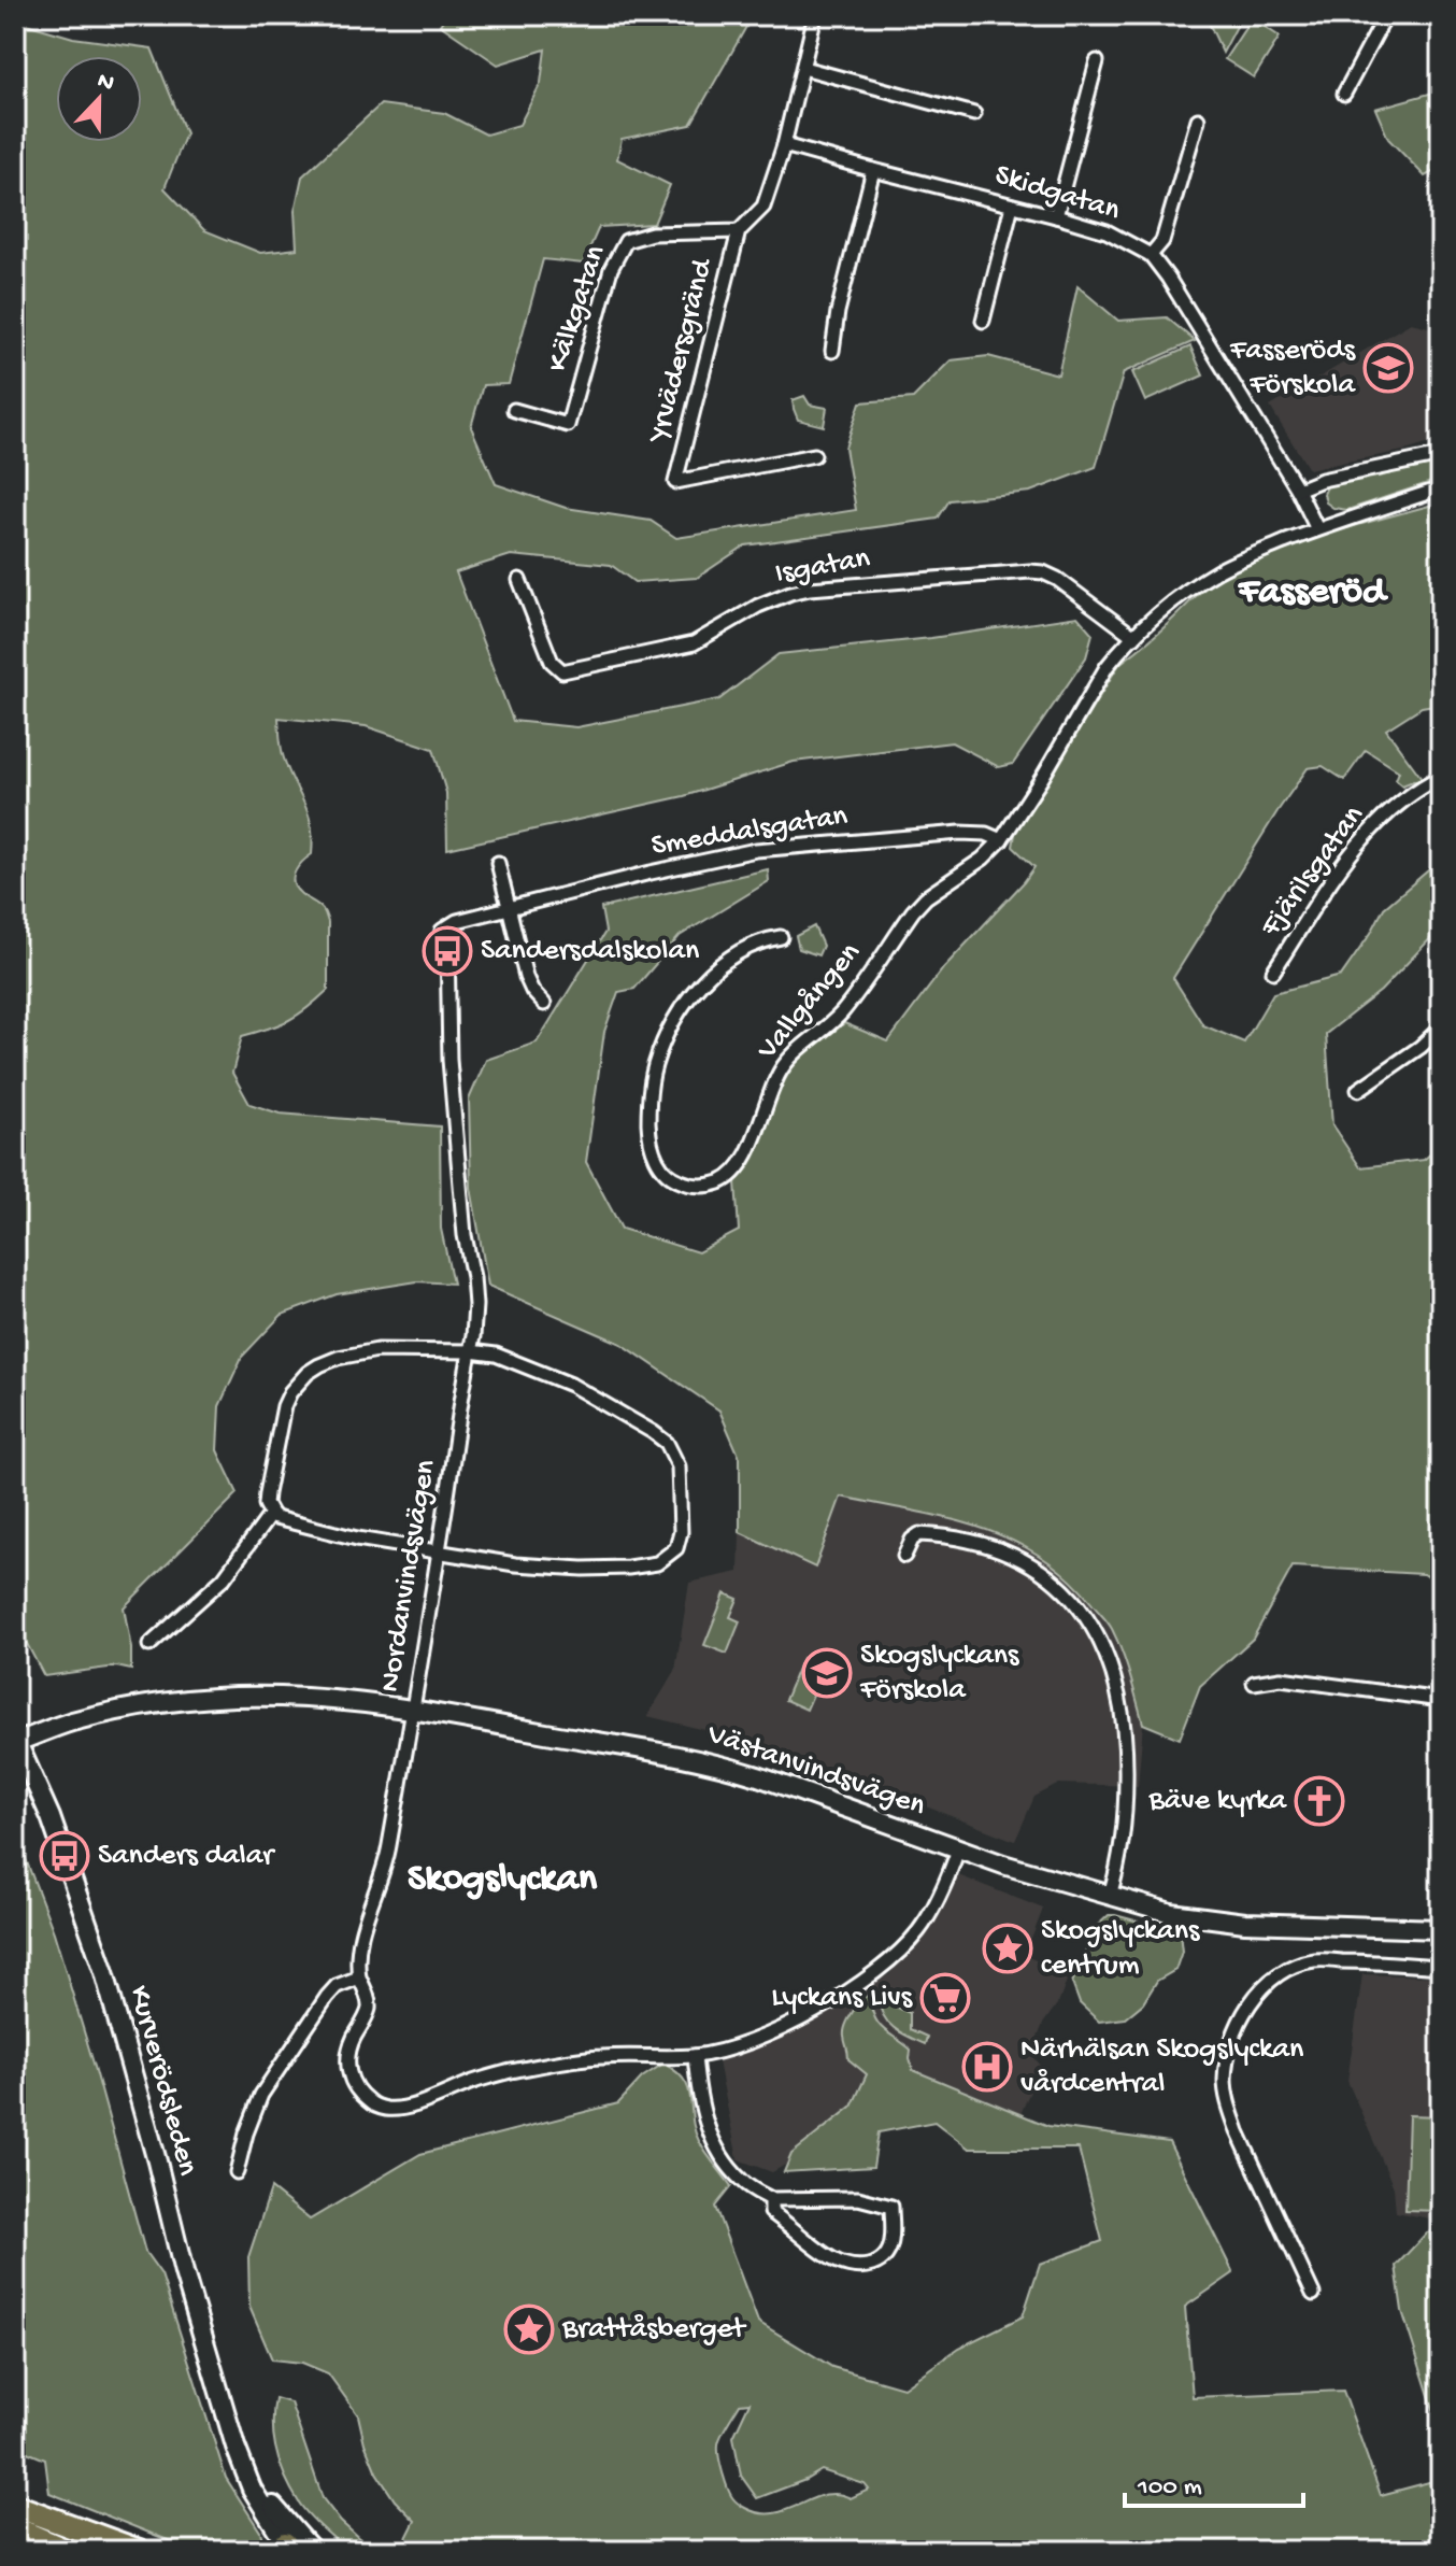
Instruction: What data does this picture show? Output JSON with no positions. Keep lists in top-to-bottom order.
{
  "streets": {
    "street": [
      "Skidgatan",
      "Kälkgatan",
      "Yrvädersgränd",
      "Isgatan",
      "Smeddalsgatan",
      "Fjärilsgatan",
      "Vallgången",
      "Nordanvindsvägen",
      "Västanvindsvägen",
      "Kurverödsleden"
    ]
  },
  "crossings": [
    ["Kälkgatan", "Yrvädersgränd"],
    ["Smeddalsgatan", "Vallgången"],
    ["Smeddalsgatan", "Nordanvindsvägen"],
    ["Nordanvindsvägen", "Västanvindsvägen"],
    ["Västanvindsvägen", "Kurverödsleden"]
  ],
  "districts": ["Fasseröd", "Skogslyckan"],
  "places": {
    "school or university": ["Fasseröds Förskola", "Skogslyckans Förskola"],
    "bus stop": ["Sandersdalskolan", "Sanders dalar"],
    "church": ["Bäve kyrka"],
    "place": ["Skogslyckans centrum", "Brattåsberget"],
    "supermarket": ["Lyckans Livs"],
    "hospital": ["Närhälsan Skogslyckan vårdcentral"]
  },
  "scale_bar": "100 m",
  "north": "top"
}
